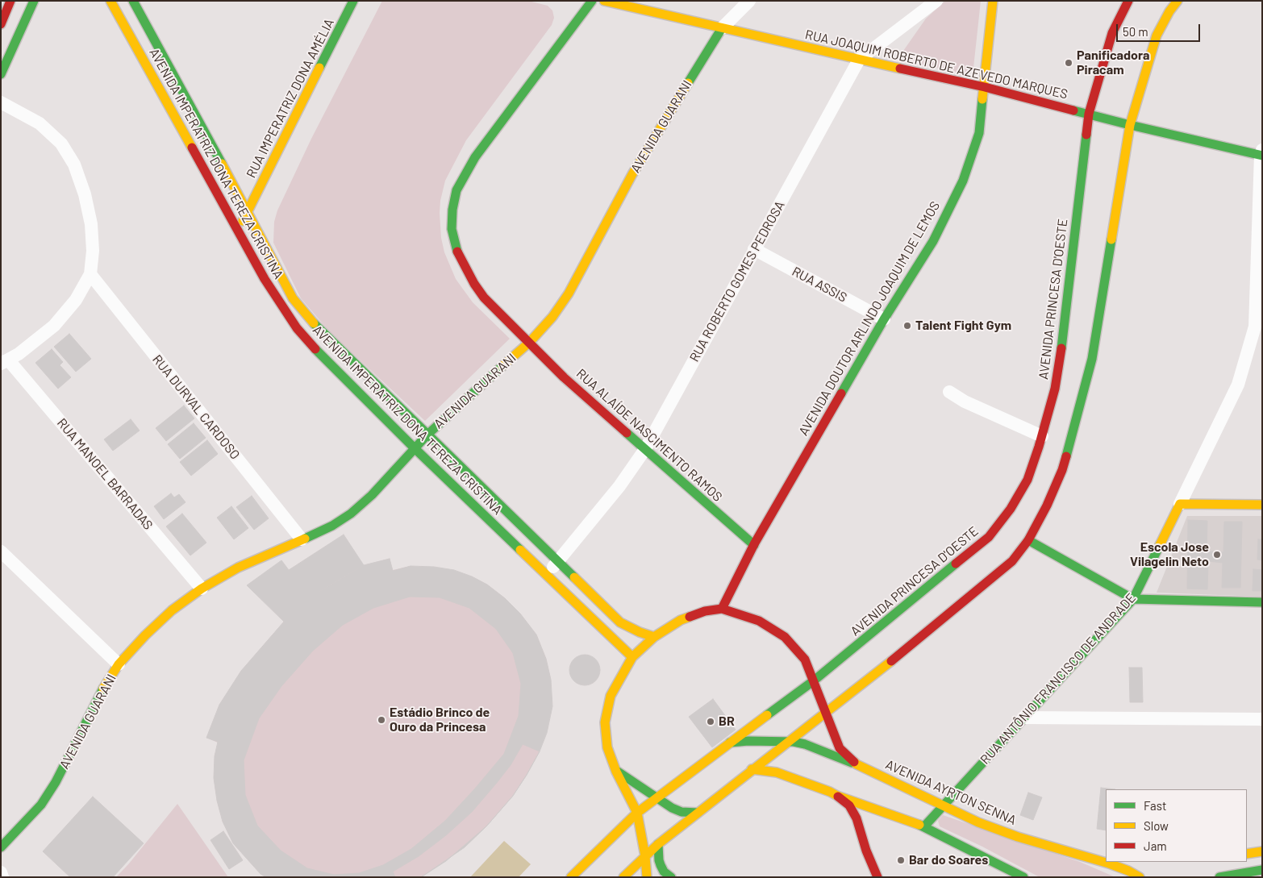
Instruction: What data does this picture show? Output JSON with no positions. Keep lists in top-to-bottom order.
{
  "streets": {
    "main road": [
      "RUA JOAQUIM ROBERTO DE AZEVEDO MARQUES",
      "RUA IMPERATRIZ DONA AMÉLIA",
      "AVENIDA GUARANI",
      "AVENIDA IMPERATRIZ DONA TEREZA CRISTINA",
      "AVENIDA PRINCESA D'OESTE",
      "AVENIDA DOUTOR ARLINDO JOAQUIM DE LEMOS",
      "RUA ALAÍDE NASCIMENTO RAMOS",
      "RUA ANTÔNIO FRANCISCO DE ANDRADE",
      "AVENIDA AYRTON SENNA"
    ],
    "street": [
      "RUA ROBERTO GOMES PEDROSA",
      "RUA ASSIS",
      "RUA DURVAL CARDOSO",
      "RUA MANOEL BARRADAS"
    ]
  },
  "crossings": [
    ["RUA JOAQUIM ROBERTO DE AZEVEDO MARQUES", "AVENIDA GUARANI"],
    ["RUA JOAQUIM ROBERTO DE AZEVEDO MARQUES", "RUA ROBERTO GOMES PEDROSA"],
    ["RUA JOAQUIM ROBERTO DE AZEVEDO MARQUES", "AVENIDA PRINCESA D'OESTE"],
    ["RUA JOAQUIM ROBERTO DE AZEVEDO MARQUES", "AVENIDA DOUTOR ARLINDO JOAQUIM DE LEMOS"],
    ["RUA JOAQUIM ROBERTO DE AZEVEDO MARQUES", "RUA ANTÔNIO FRANCISCO DE ANDRADE"],
    ["RUA IMPERATRIZ DONA AMÉLIA", "AVENIDA IMPERATRIZ DONA TEREZA CRISTINA"],
    ["AVENIDA GUARANI", "AVENIDA IMPERATRIZ DONA TEREZA CRISTINA"],
    ["AVENIDA GUARANI", "RUA DURVAL CARDOSO"],
    ["AVENIDA GUARANI", "RUA ALAÍDE NASCIMENTO RAMOS"],
    ["AVENIDA GUARANI", "RUA MANOEL BARRADAS"],
    ["AVENIDA IMPERATRIZ DONA TEREZA CRISTINA", "RUA ROBERTO GOMES PEDROSA"],
    ["RUA ROBERTO GOMES PEDROSA", "RUA ASSIS"],
    ["RUA ROBERTO GOMES PEDROSA", "RUA ALAÍDE NASCIMENTO RAMOS"],
    ["RUA ASSIS", "AVENIDA DOUTOR ARLINDO JOAQUIM DE LEMOS"],
    ["AVENIDA PRINCESA D'OESTE", "AVENIDA AYRTON SENNA"],
    ["AVENIDA DOUTOR ARLINDO JOAQUIM DE LEMOS", "RUA ALAÍDE NASCIMENTO RAMOS"],
    ["AVENIDA DOUTOR ARLINDO JOAQUIM DE LEMOS", "AVENIDA AYRTON SENNA"],
    ["RUA ANTÔNIO FRANCISCO DE ANDRADE", "AVENIDA AYRTON SENNA"]
  ],
  "places": [
    "Panificadora Piracam",
    "Talent Fight Gym",
    "Escola Jose Vilagelin Neto",
    "Estádio Brinco de Ouro da Princesa",
    "BR",
    "Bar do Soares"
  ],
  "legend": ["Fast", "Slow", "Jam"],
  "scale_bar": "50 m"
}
